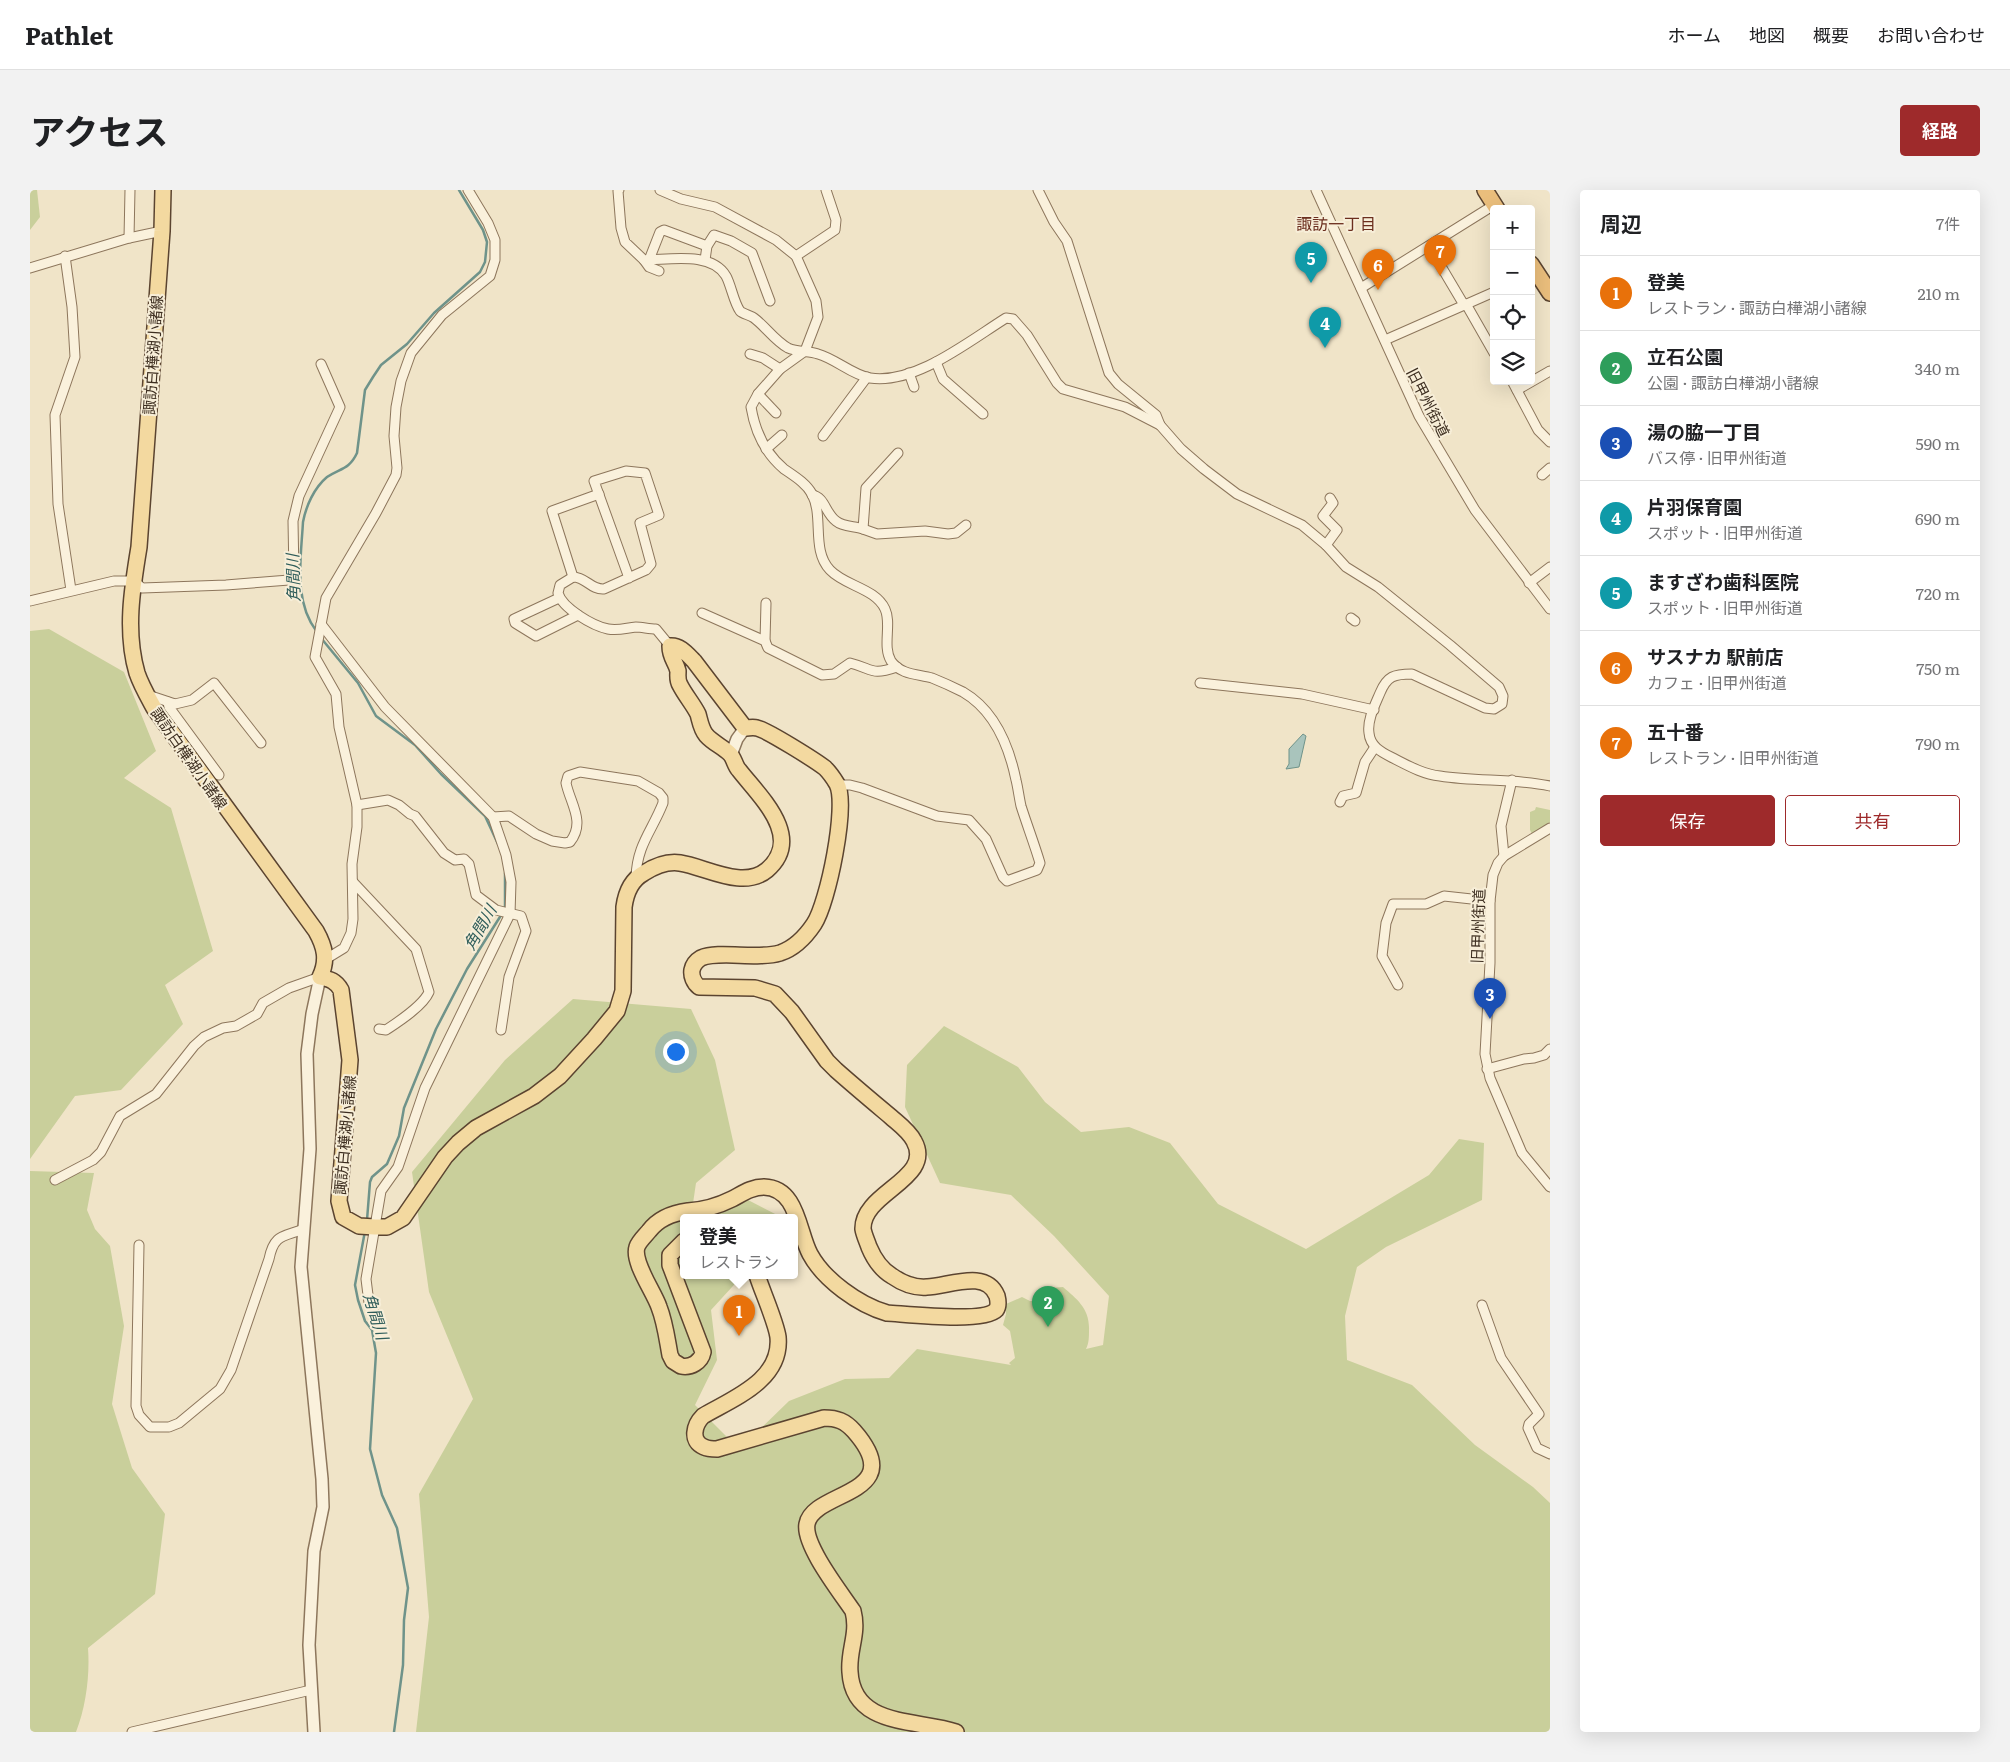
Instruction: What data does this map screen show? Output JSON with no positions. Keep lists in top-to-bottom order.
{
  "streets": {
    "main road": ["諏訪白樺湖小諸線"],
    "street": ["旧甲州街道"]
  },
  "districts": ["諏訪一丁目"],
  "water": ["角間川"],
  "page": {
    "header": "Pathlet",
    "nav": [
      "ホーム",
      "地図",
      "概要",
      "お問い合わせ"
    ],
    "title": "アクセス",
    "buttons": [
      "経路",
      ["保存", "共有"]
    ],
    "heading": ["周辺", "7件"],
    "map_buttons": ["+", "−"],
    "pins": [
      "7",
      "5",
      "6",
      "4",
      "3",
      "2",
      "1"
    ],
    "list": [
      {
        "mark": "1",
        "name": "登美",
        "note": "レストラン · 諏訪白樺湖小諸線",
        "value": "210 m"
      },
      {
        "mark": "2",
        "name": "立石公園",
        "note": "公園 · 諏訪白樺湖小諸線",
        "value": "340 m"
      },
      {
        "mark": "3",
        "name": "湯の脇一丁目",
        "note": "バス停 · 旧甲州街道",
        "value": "590 m"
      },
      {
        "mark": "4",
        "name": "片羽保育園",
        "note": "スポット · 旧甲州街道",
        "value": "690 m"
      },
      {
        "mark": "5",
        "name": "ますざわ歯科医院",
        "note": "スポット · 旧甲州街道",
        "value": "720 m"
      },
      {
        "mark": "6",
        "name": "サスナカ 駅前店",
        "note": "カフェ · 旧甲州街道",
        "value": "750 m"
      },
      {
        "mark": "7",
        "name": "五十番",
        "note": "レストラン · 旧甲州街道",
        "value": "790 m"
      }
    ],
    "popup": ["登美", "レストラン"]
  }
}
